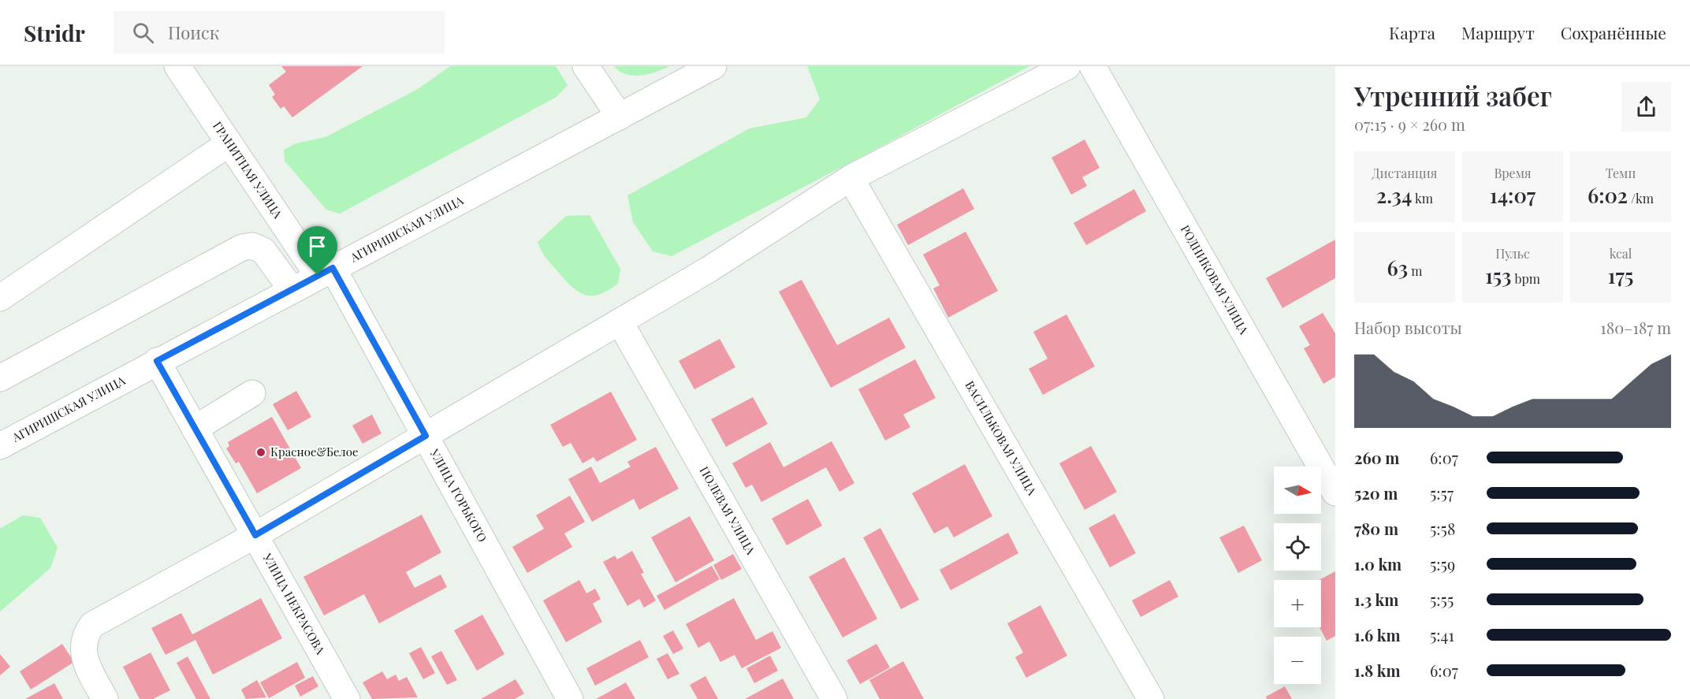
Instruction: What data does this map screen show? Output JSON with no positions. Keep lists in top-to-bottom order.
{
  "streets": {
    "street": [
      "ГРАНИТНАЯ УЛИЦА",
      "АГИРИШСКАЯ УЛИЦА",
      "РОДНИКОВАЯ УЛИЦА",
      "ВАСИЛЬКОВАЯ УЛИЦА",
      "УЛИЦА ГОРЬКОГО",
      "ПОЛЕВАЯ УЛИЦА",
      "УЛИЦА НЕКРАСОВА"
    ]
  },
  "crossings": [
    ["ГРАНИТНАЯ УЛИЦА", "АГИРИШСКАЯ УЛИЦА"],
    ["ГРАНИТНАЯ УЛИЦА", "УЛИЦА ГОРЬКОГО"],
    ["АГИРИШСКАЯ УЛИЦА", "УЛИЦА ГОРЬКОГО"],
    ["АГИРИШСКАЯ УЛИЦА", "УЛИЦА НЕКРАСОВА"]
  ],
  "places": ["Красное&Белое"],
  "north": "right",
  "page": {
    "header": "Stridr",
    "search": "Поиск",
    "nav": ["Карта", "Маршрут", "Сохранённые"],
    "heading": ["Утренний забег", "07:15 · 9 × 260 m"],
    "stats": [
      ["Дистанция", "2.34 km"],
      ["Время", "14:07"],
      ["Темп", "6:02 /km"],
      ["63 m"],
      ["Пульс", "153 bpm"],
      ["kcal", "175"]
    ],
    "chart": ["Набор высоты", "180–187 m"],
    "list": [
      {
        "name": "260 m",
        "note": "6:07"
      },
      {
        "name": "520 m",
        "note": "5:57"
      },
      {
        "name": "780 m",
        "note": "5:58"
      },
      {
        "name": "1.0 km",
        "note": "5:59"
      },
      {
        "name": "1.3 km",
        "note": "5:55"
      },
      {
        "name": "1.6 km",
        "note": "5:41"
      },
      {
        "name": "1.8 km",
        "note": "6:07"
      }
    ],
    "map_buttons": ["+", "−"]
  }
}
